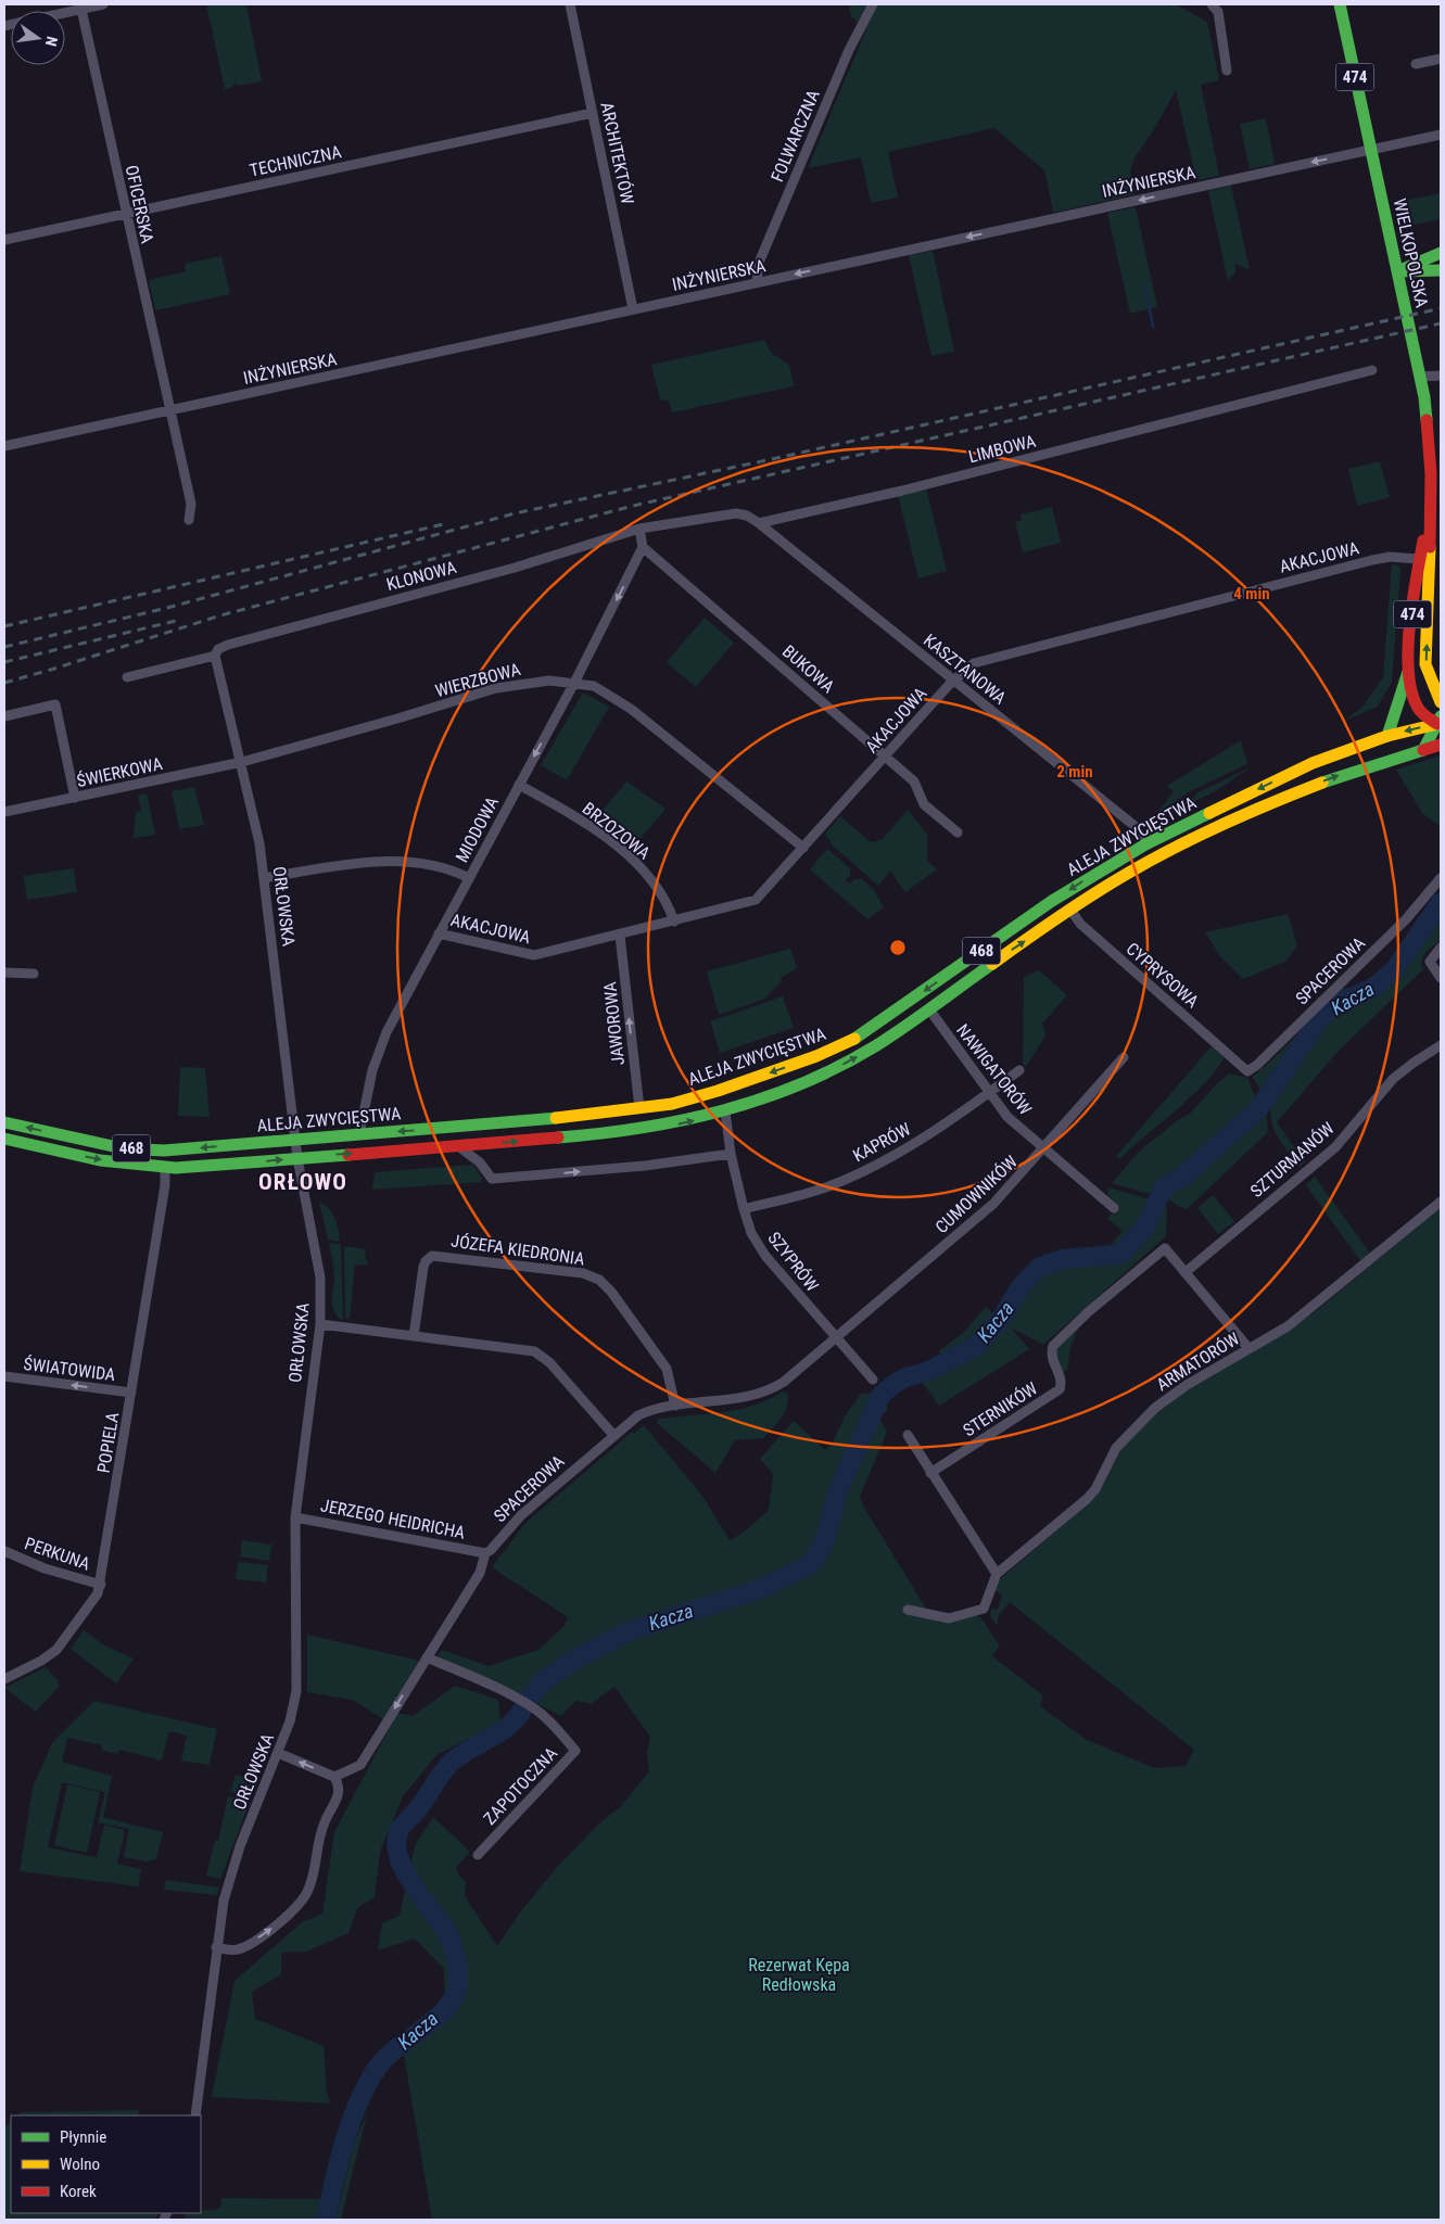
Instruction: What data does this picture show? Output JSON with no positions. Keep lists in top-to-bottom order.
{
  "streets": {
    "main road": [
      "474",
      "WIELKOPOLSKA",
      "ALEJA ZWYCIĘSTWA",
      "468"
    ],
    "street": [
      "FOLWARCZNA",
      "ARCHITEKTÓW",
      "TECHNICZNA",
      "INŻYNIERSKA",
      "OFICERSKA",
      "LIMBOWA",
      "AKACJOWA",
      "KLONOWA",
      "BUKOWA",
      "KASZTANOWA",
      "WIERZBOWA",
      "ŚWIERKOWA",
      "MIODOWA",
      "BRZOZOWA",
      "ORŁOWSKA",
      "SPACEROWA",
      "CYPRYSOWA",
      "JAWOROWA",
      "NAWIGATORÓW",
      "KAPRÓW",
      "SZTURMANÓW",
      "CUMOWNIKÓW",
      "JÓZEFA KIEDRONIA",
      "SZYPRÓW",
      "ARMATORÓW",
      "ŚWIATOWIDA",
      "STERNIKÓW",
      "POPIELA",
      "JERZEGO HEIDRICHA",
      "PERKUNA",
      "ZAPOTOCZNA"
    ]
  },
  "crossings": [
    ["FOLWARCZNA", "INŻYNIERSKA"],
    ["ARCHITEKTÓW", "TECHNICZNA"],
    ["ARCHITEKTÓW", "INŻYNIERSKA"],
    ["TECHNICZNA", "OFICERSKA"],
    ["INŻYNIERSKA", "OFICERSKA"],
    ["INŻYNIERSKA", "WIELKOPOLSKA"],
    ["WIELKOPOLSKA", "AKACJOWA"],
    ["WIELKOPOLSKA", "ALEJA ZWYCIĘSTWA"],
    ["LIMBOWA", "KASZTANOWA"],
    ["AKACJOWA", "BUKOWA"],
    ["AKACJOWA", "KASZTANOWA"],
    ["AKACJOWA", "WIERZBOWA"],
    ["AKACJOWA", "MIODOWA"],
    ["AKACJOWA", "BRZOZOWA"],
    ["AKACJOWA", "JAWOROWA"],
    ["KLONOWA", "ORŁOWSKA"],
    ["BUKOWA", "MIODOWA"],
    ["KASZTANOWA", "ALEJA ZWYCIĘSTWA"],
    ["WIERZBOWA", "ŚWIERKOWA"],
    ["WIERZBOWA", "MIODOWA"],
    ["WIERZBOWA", "ORŁOWSKA"],
    ["ŚWIERKOWA", "ORŁOWSKA"],
    ["MIODOWA", "BRZOZOWA"],
    ["MIODOWA", "ALEJA ZWYCIĘSTWA"],
    ["ALEJA ZWYCIĘSTWA", "ORŁOWSKA"],
    ["ALEJA ZWYCIĘSTWA", "CYPRYSOWA"],
    ["ALEJA ZWYCIĘSTWA", "JAWOROWA"],
    ["ALEJA ZWYCIĘSTWA", "NAWIGATORÓW"],
    ["ALEJA ZWYCIĘSTWA", "SZYPRÓW"],
    ["ALEJA ZWYCIĘSTWA", "POPIELA"],
    ["ORŁOWSKA", "JERZEGO HEIDRICHA"],
    ["SPACEROWA", "CYPRYSOWA"],
    ["SPACEROWA", "CUMOWNIKÓW"],
    ["SPACEROWA", "JÓZEFA KIEDRONIA"],
    ["SPACEROWA", "SZYPRÓW"],
    ["SPACEROWA", "JERZEGO HEIDRICHA"],
    ["SPACEROWA", "ZAPOTOCZNA"],
    ["NAWIGATORÓW", "KAPRÓW"],
    ["NAWIGATORÓW", "CUMOWNIKÓW"],
    ["KAPRÓW", "SZYPRÓW"],
    ["SZTURMANÓW", "STERNIKÓW"],
    ["CUMOWNIKÓW", "SZYPRÓW"],
    ["ŚWIATOWIDA", "POPIELA"],
    ["POPIELA", "PERKUNA"]
  ],
  "one_way": [
    "INŻYNIERSKA",
    "MIODOWA",
    "JAWOROWA",
    "ŚWIATOWIDA"
  ],
  "districts": ["ORŁOWO"],
  "water": ["Kacza"],
  "parks": ["Rezerwat Kępa Redłowska"],
  "legend": ["Płynnie", "Wolno", "Korek"],
  "north": "right",
  "rings": ["4 min", "2 min"]
}
